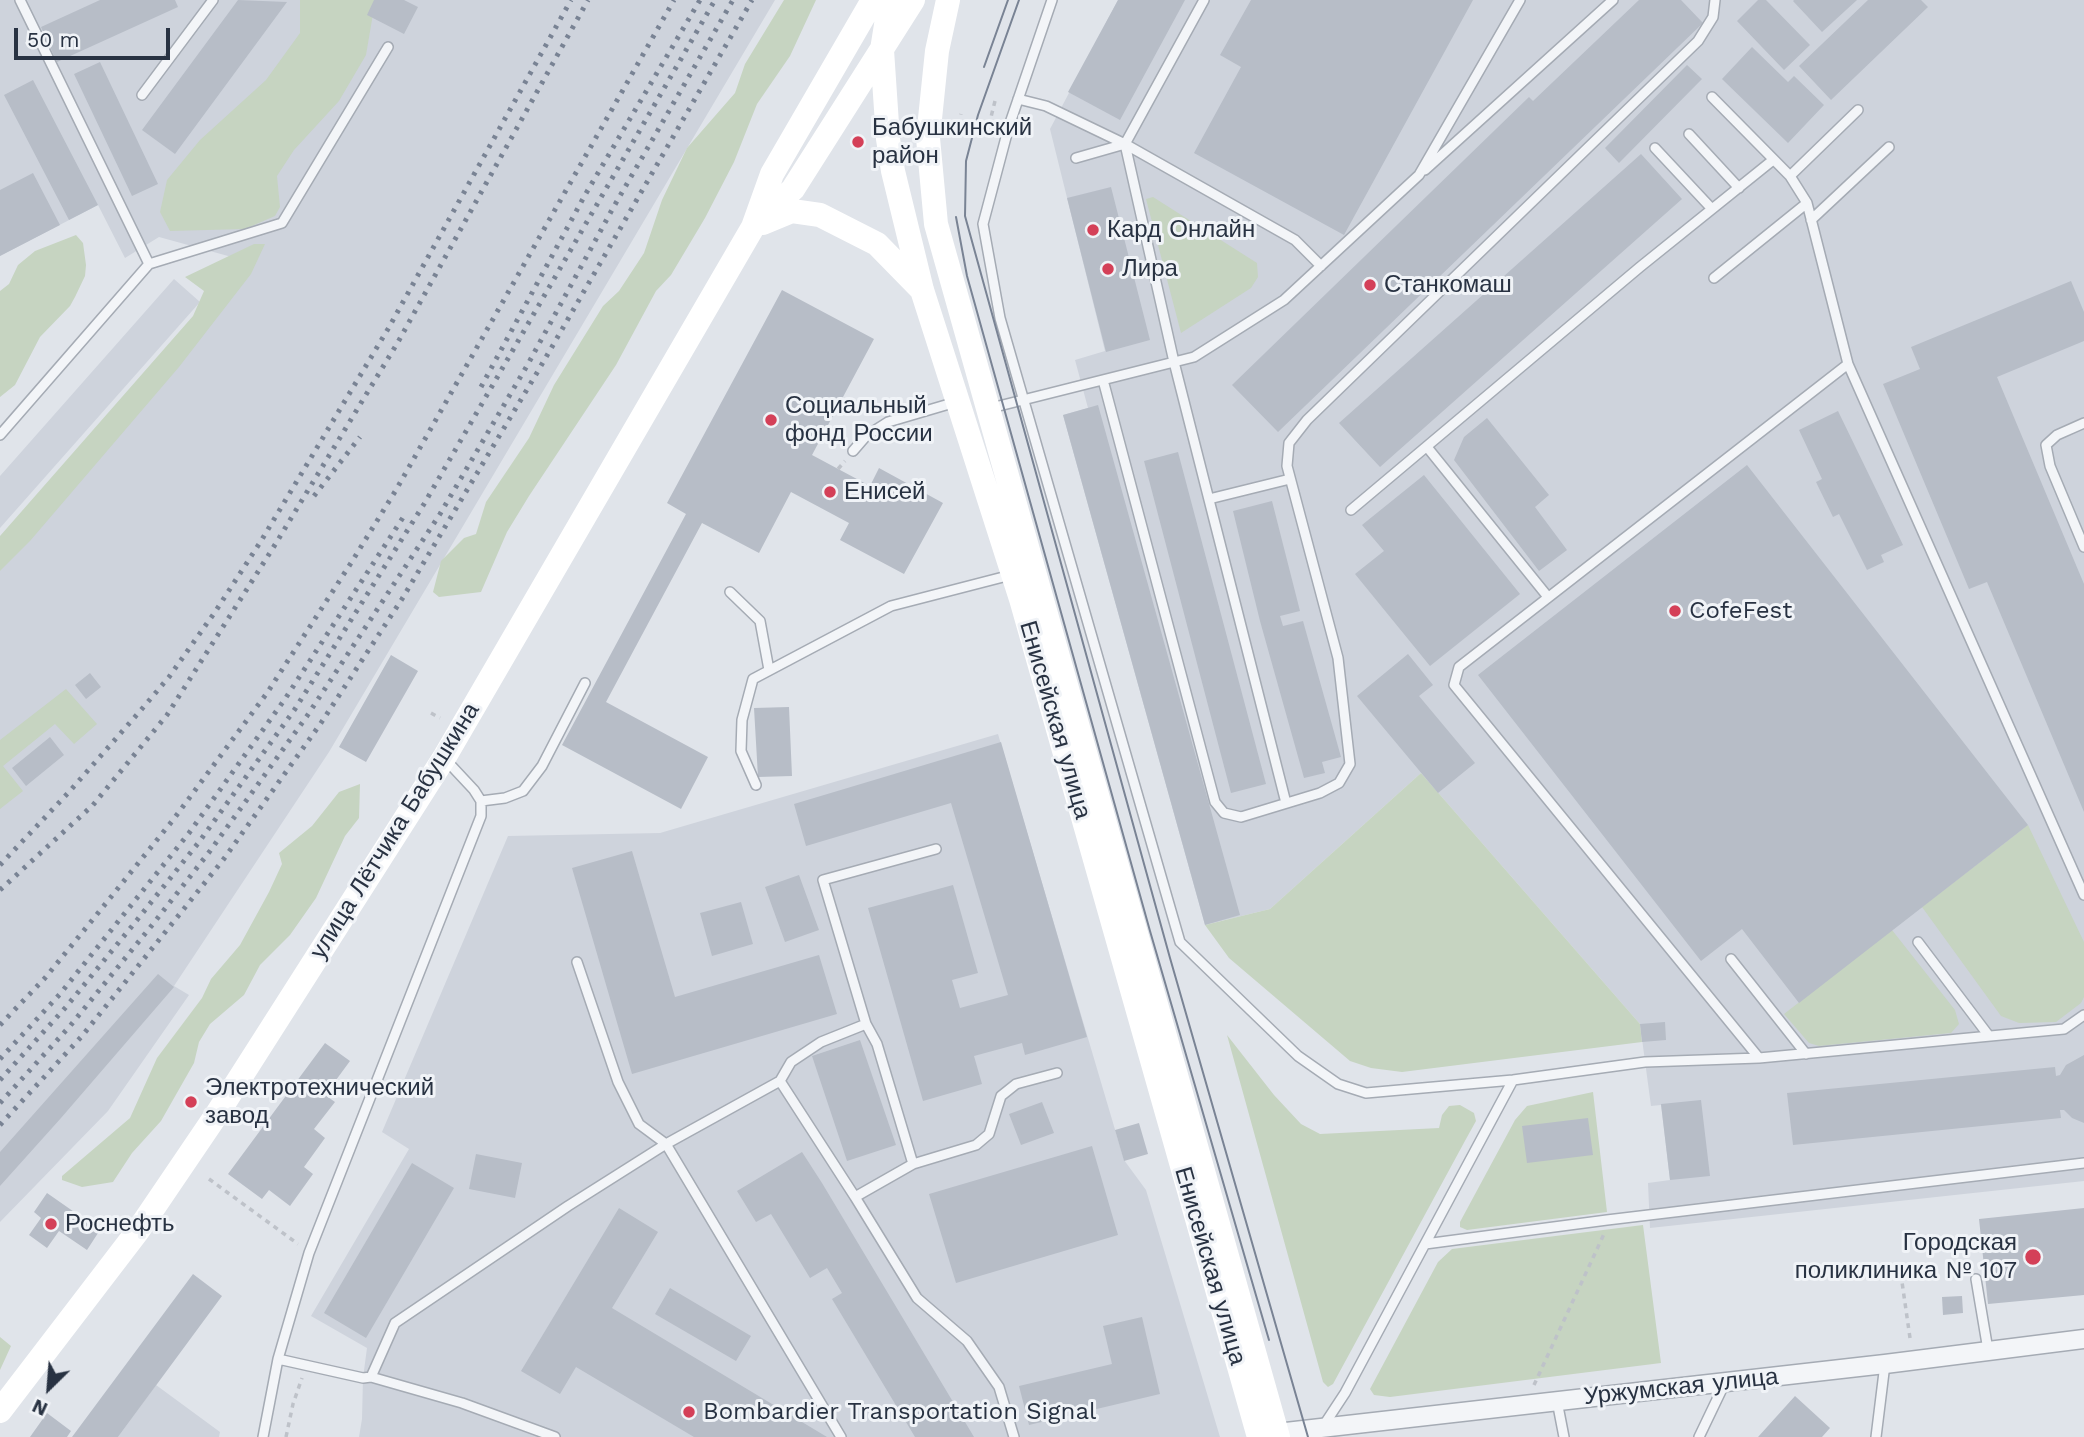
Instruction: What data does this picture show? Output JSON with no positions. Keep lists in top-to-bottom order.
{
  "streets": {
    "main road": ["Енисейская улица", "улица Лётчика Бабушкина"],
    "street": ["Уржумская улица"]
  },
  "crossings": [
    ["Енисейская улица", "улица Лётчика Бабушкина"],
    ["Енисейская улица", "Уржумская улица"]
  ],
  "places": [
    "Бабушкинский район",
    "Кард Онлайн",
    "Лира",
    "Станкомаш",
    "Социальный фонд России",
    "Енисей",
    "CofeFest",
    "Электротехнический завод",
    "Роснефть",
    "Городская поликлиника № 107",
    "Bombardier Transportation Signal"
  ],
  "scale_bar": "50 m",
  "north": "bottom left"
}
